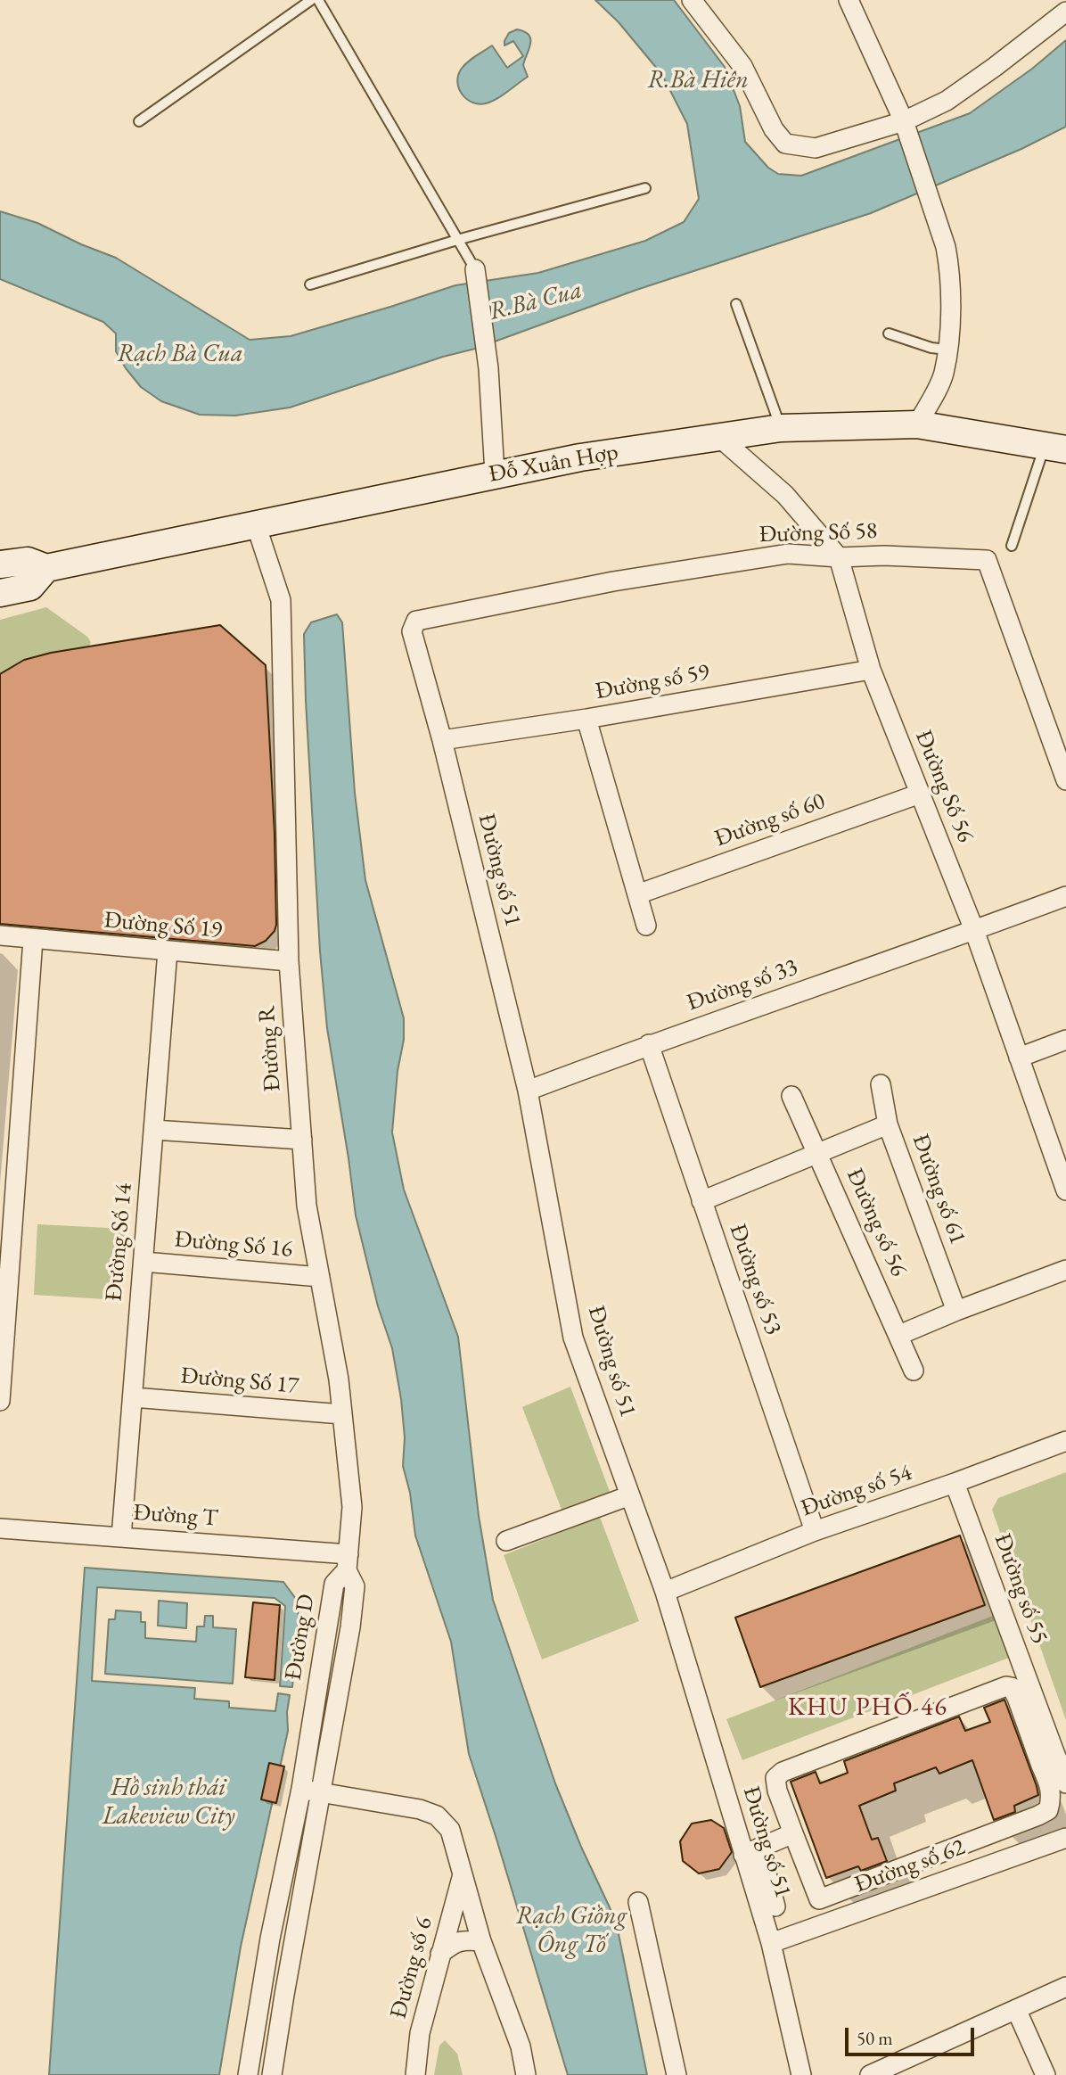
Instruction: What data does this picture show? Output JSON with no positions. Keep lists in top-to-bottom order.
{
  "streets": {
    "main road": ["Đỗ Xuân Hợp"],
    "street": [
      "Đường Số 58",
      "Đường số 59",
      "Đường Số 56",
      "Đường số 60",
      "Đường số 51",
      "Đường Số 19",
      "Đường số 33",
      "Đường R",
      "Đường số 61",
      "Đường số 56",
      "Đường Số 14",
      "Đường Số 16",
      "Đường số 53",
      "Đường Số 17",
      "Đường số 54",
      "Đường T",
      "Đường số 55",
      "Đường D",
      "Đường số 62",
      "Đường số 6"
    ]
  },
  "crossings": [
    ["Đỗ Xuân Hợp", "Đường Số 56"],
    ["Đỗ Xuân Hợp", "Đường R"],
    ["Đường Số 58", "Đường Số 56"],
    ["Đường Số 58", "Đường số 51"],
    ["Đường số 59", "Đường Số 56"],
    ["Đường số 59", "Đường số 51"],
    ["Đường Số 56", "Đường số 60"],
    ["Đường Số 56", "Đường số 33"],
    ["Đường số 51", "Đường số 33"],
    ["Đường số 51", "Đường số 54"],
    ["Đường số 51", "Đường số 62"],
    ["Đường Số 19", "Đường R"],
    ["Đường Số 19", "Đường Số 14"],
    ["Đường số 33", "Đường số 53"],
    ["Đường R", "Đường Số 16"],
    ["Đường R", "Đường Số 17"],
    ["Đường R", "Đường T"],
    ["Đường R", "Đường D"],
    ["Đường Số 14", "Đường Số 16"],
    ["Đường Số 14", "Đường Số 17"],
    ["Đường Số 14", "Đường T"],
    ["Đường số 53", "Đường số 54"],
    ["Đường số 54", "Đường số 55"],
    ["Đường T", "Đường D"]
  ],
  "districts": ["KHU PHỐ 46"],
  "water": [
    "R.Bà Hiên",
    "R.Bà Cua",
    "Rạch Bà Cua",
    "Hồ sinh thái Lakeview City",
    "Rạch Giồng Ông Tố"
  ],
  "scale_bar": "50 m"
}
